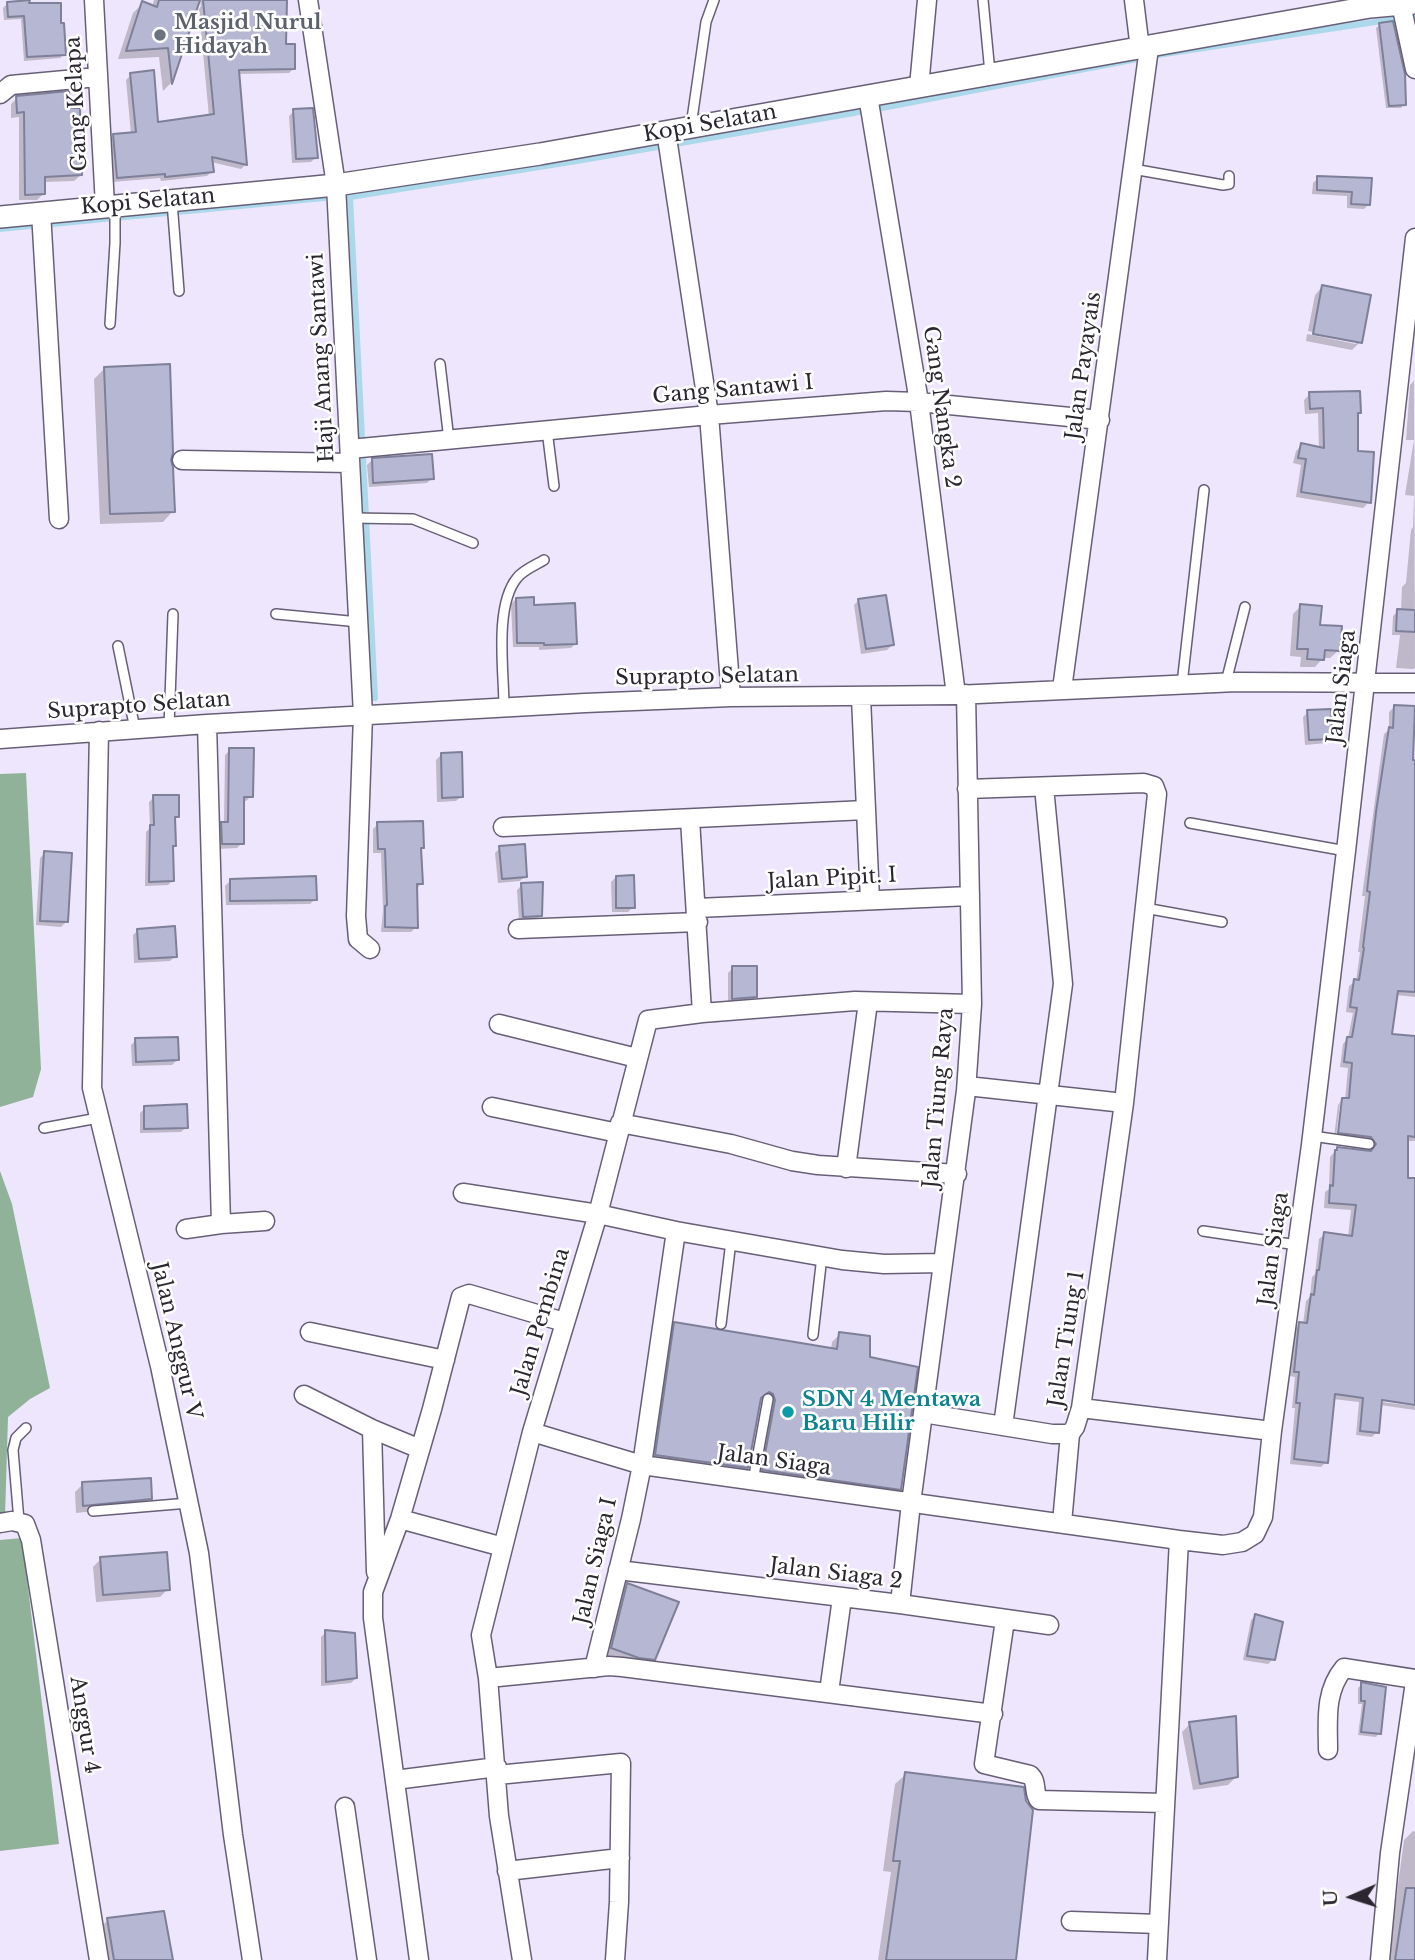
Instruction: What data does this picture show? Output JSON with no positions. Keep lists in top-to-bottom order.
{
  "streets": {
    "street": [
      "Gang Kelapa",
      "Kopi Selatan",
      "Haji Anang Santawi",
      "Jalan Payayais",
      "Gang Santawi I",
      "Gang Nangka 2",
      "Suprapto Selatan",
      "Jalan Siaga",
      "Jalan Pipit. I",
      "Jalan Tiung Raya",
      "Jalan Pembina",
      "Jalan Tiung 1",
      "Jalan Anggur V",
      "Jalan Siaga I",
      "Jalan Siaga 2",
      "Anggur 4"
    ]
  },
  "crossings": [
    ["Gang Kelapa", "Kopi Selatan"],
    ["Kopi Selatan", "Haji Anang Santawi"],
    ["Kopi Selatan", "Jalan Payayais"],
    ["Kopi Selatan", "Gang Nangka 2"],
    ["Haji Anang Santawi", "Gang Santawi I"],
    ["Haji Anang Santawi", "Suprapto Selatan"],
    ["Jalan Payayais", "Gang Santawi I"],
    ["Jalan Payayais", "Suprapto Selatan"],
    ["Gang Santawi I", "Gang Nangka 2"],
    ["Gang Nangka 2", "Suprapto Selatan"],
    ["Gang Nangka 2", "Jalan Tiung Raya"],
    ["Suprapto Selatan", "Jalan Siaga"],
    ["Suprapto Selatan", "Jalan Tiung Raya"],
    ["Suprapto Selatan", "Jalan Anggur V"],
    ["Jalan Siaga", "Jalan Tiung Raya"],
    ["Jalan Siaga", "Jalan Pembina"],
    ["Jalan Siaga", "Jalan Siaga I"],
    ["Jalan Pipit. I", "Jalan Tiung Raya"],
    ["Jalan Tiung Raya", "Jalan Pembina"],
    ["Jalan Tiung Raya", "Jalan Tiung 1"],
    ["Jalan Tiung Raya", "Jalan Siaga 2"],
    ["Jalan Siaga I", "Jalan Siaga 2"]
  ],
  "places": ["Masjid Nurul Hidayah", "SDN 4 Mentawa Baru Hilir"],
  "north": "left"
}
